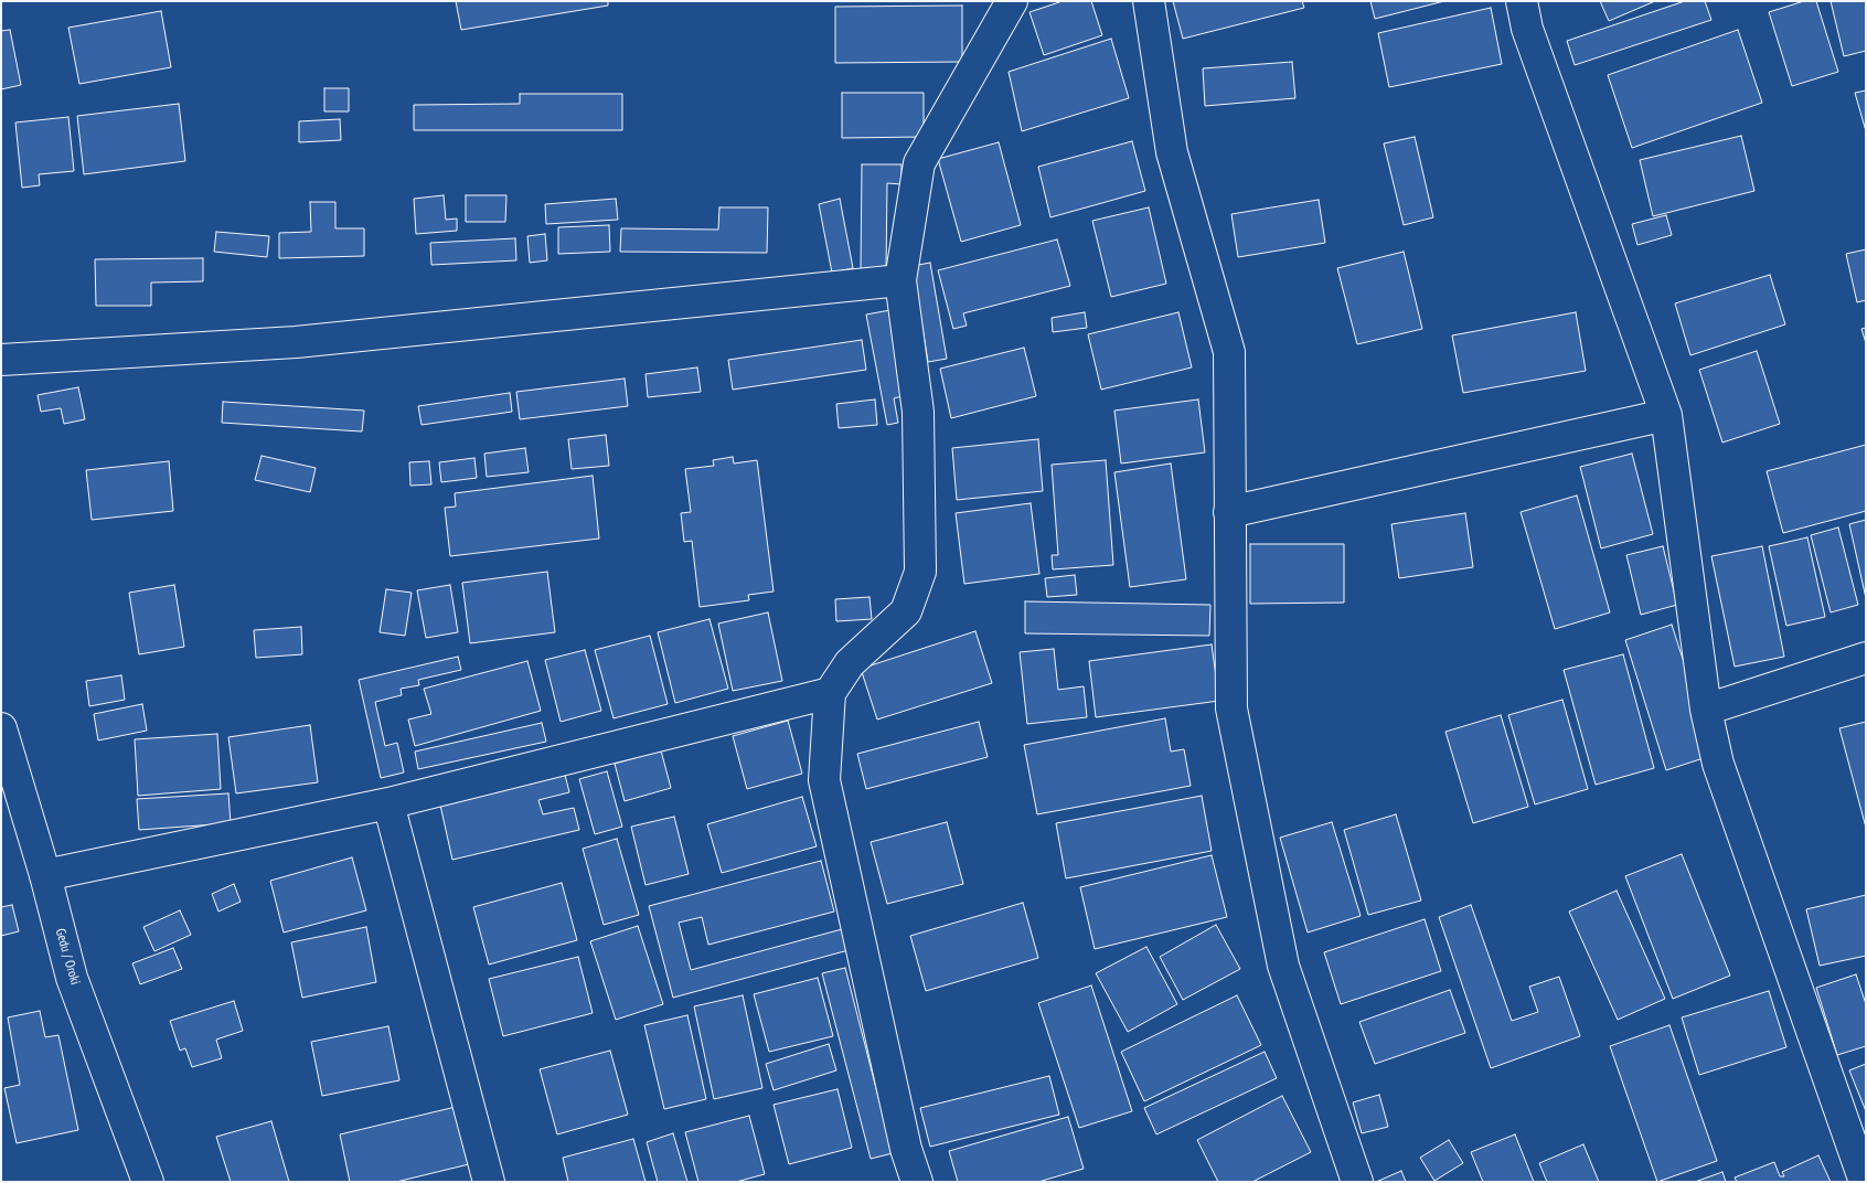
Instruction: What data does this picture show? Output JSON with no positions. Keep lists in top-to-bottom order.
{
  "streets": {
    "street": ["Gedu / Oroki"]
  }
}
